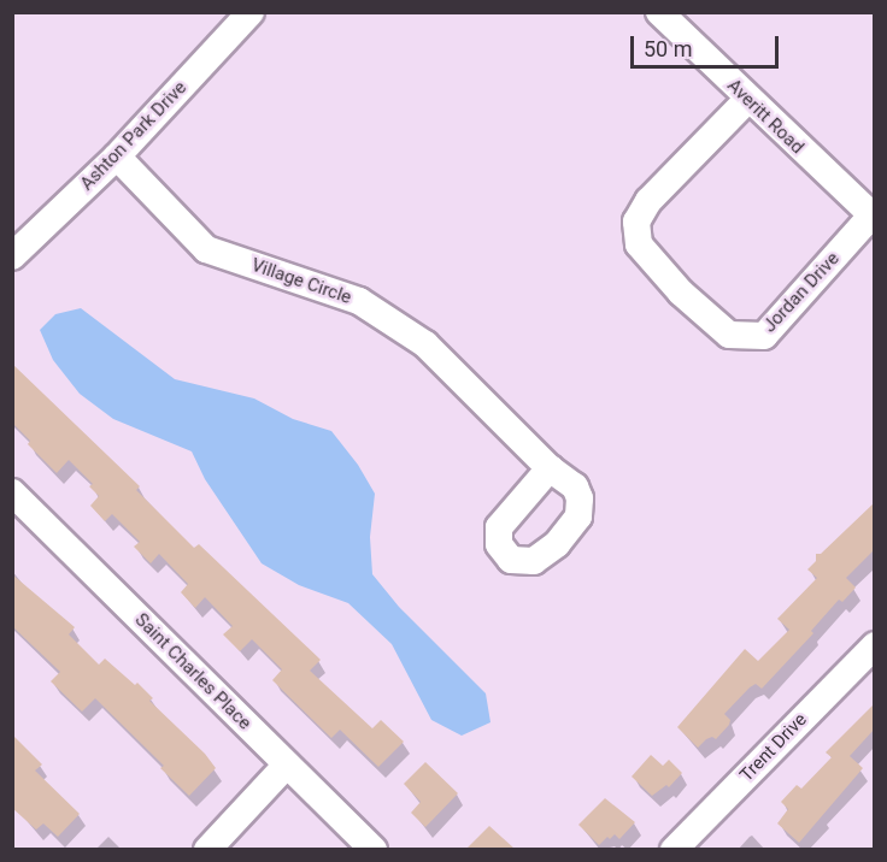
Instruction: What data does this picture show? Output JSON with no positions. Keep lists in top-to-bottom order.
{
  "streets": {
    "street": [
      "Averitt Road",
      "Ashton Park Drive",
      "Village Circle",
      "Jordan Drive",
      "Saint Charles Place",
      "Trent Drive"
    ]
  },
  "crossings": [
    ["Averitt Road", "Jordan Drive"],
    ["Ashton Park Drive", "Village Circle"]
  ],
  "scale_bar": "50 m"
}
